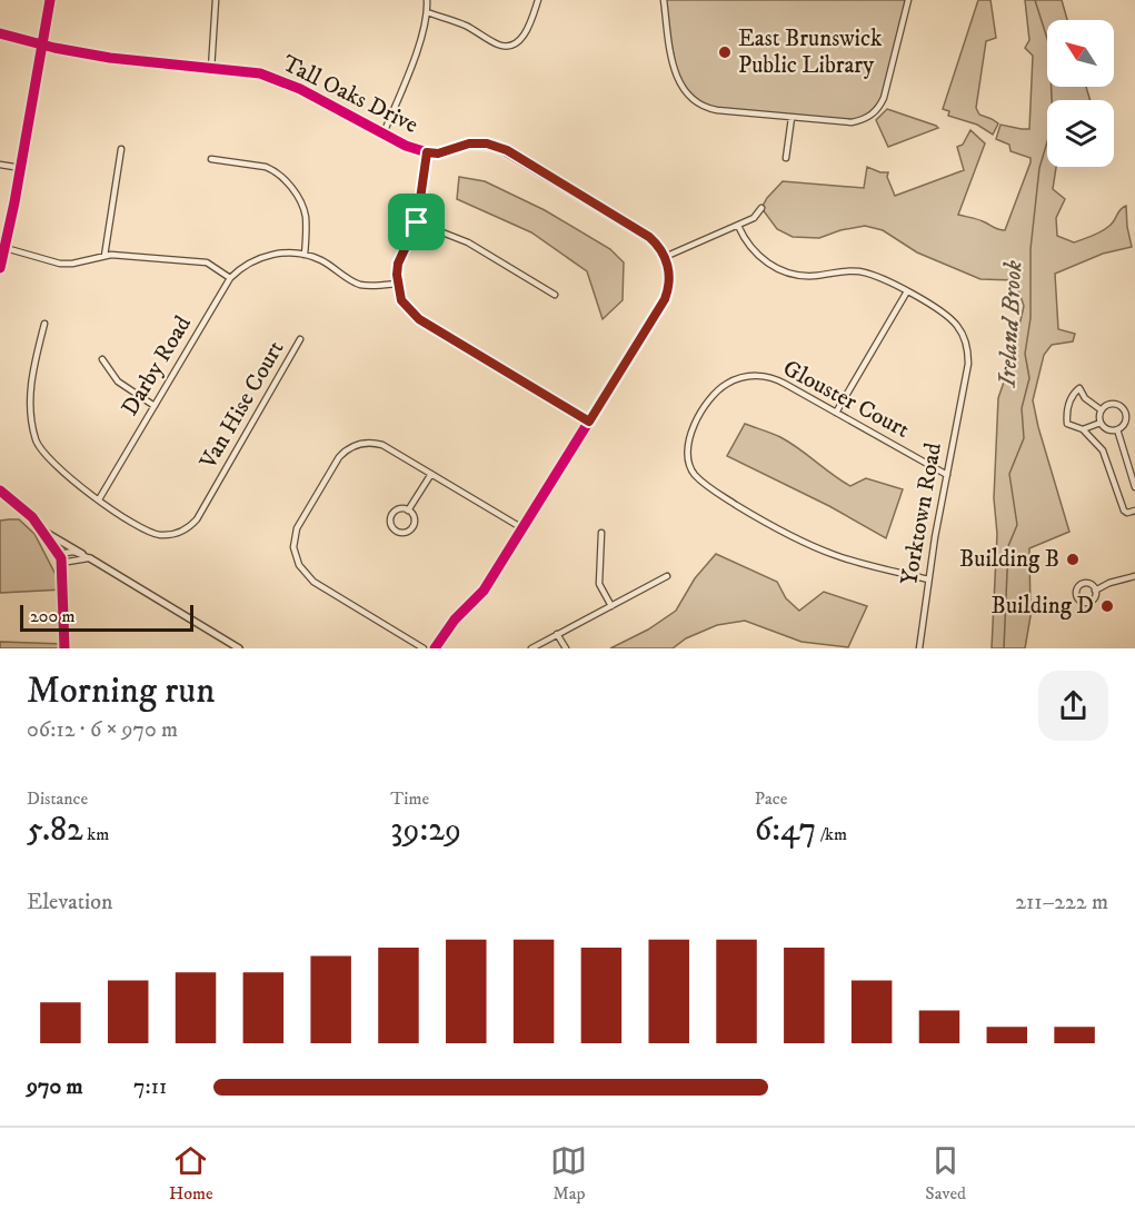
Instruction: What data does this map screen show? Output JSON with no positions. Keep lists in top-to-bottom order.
{
  "streets": {
    "street": [
      "Tall Oaks Drive",
      "Darby Road",
      "Glouster Court",
      "Van Hise Court",
      "Yorktown Road"
    ]
  },
  "crossings": [
    ["Darby Road", "Van Hise Court"],
    ["Glouster Court", "Yorktown Road"]
  ],
  "water": ["Ireland Brook"],
  "places": ["East Brunswick Public Library", "Building B", "Building D"],
  "scale_bar": "200 m",
  "north": "top left",
  "page": {
    "scale": "200 m",
    "heading": ["Morning run", "06:12 · 6 × 970 m"],
    "stats": [
      ["Distance", "5.82 km"],
      ["Time", "39:29"],
      ["Pace", "6:47 /km"]
    ],
    "chart": ["Elevation", "211–222 m"],
    "list": [
      {
        "name": "970 m",
        "note": "7:11"
      }
    ],
    "tabs": ["Home", "Map", "Saved"]
  }
}
